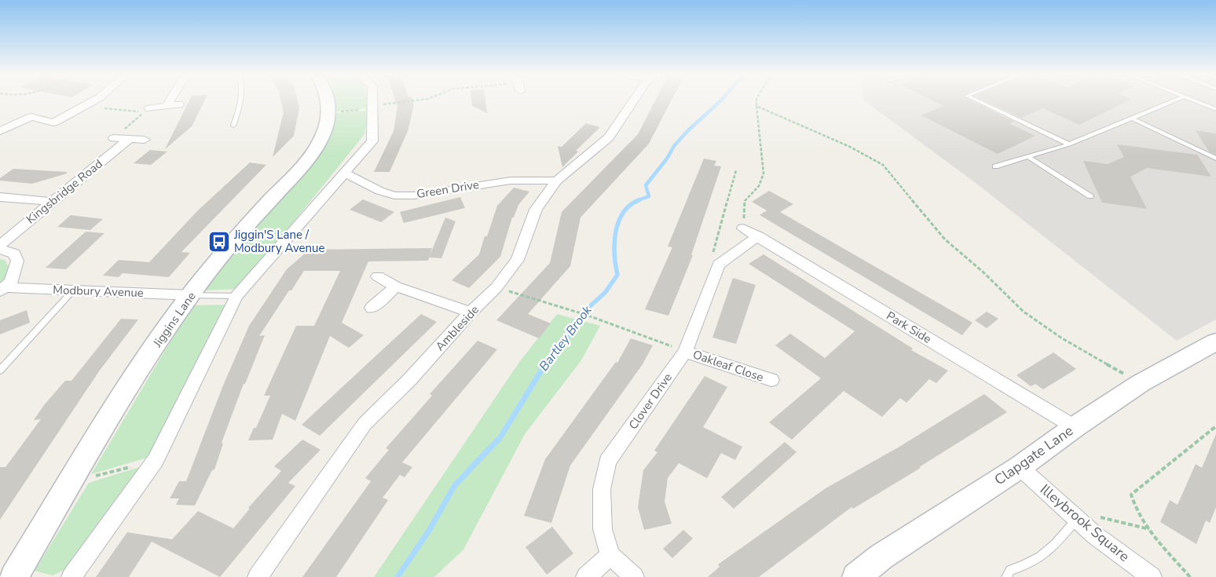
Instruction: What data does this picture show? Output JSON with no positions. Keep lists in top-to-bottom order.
{
  "streets": {
    "street": [
      "Green Drive",
      "Kingsbridge Road",
      "Modbury Avenue",
      "Jiggins Lane",
      "Park Side",
      "Ambleside",
      "Oakleaf Close",
      "Clover Drive",
      "Clapgate Lane",
      "Illeybrook Square"
    ]
  },
  "crossings": [
    ["Green Drive", "Ambleside"],
    ["Modbury Avenue", "Jiggins Lane"],
    ["Park Side", "Clapgate Lane"],
    ["Oakleaf Close", "Clover Drive"],
    ["Clapgate Lane", "Illeybrook Square"]
  ],
  "water": ["Bartley Brook"],
  "places": {
    "bus stop": ["Jiggin'S Lane / Modbury Avenue"]
  }
}
